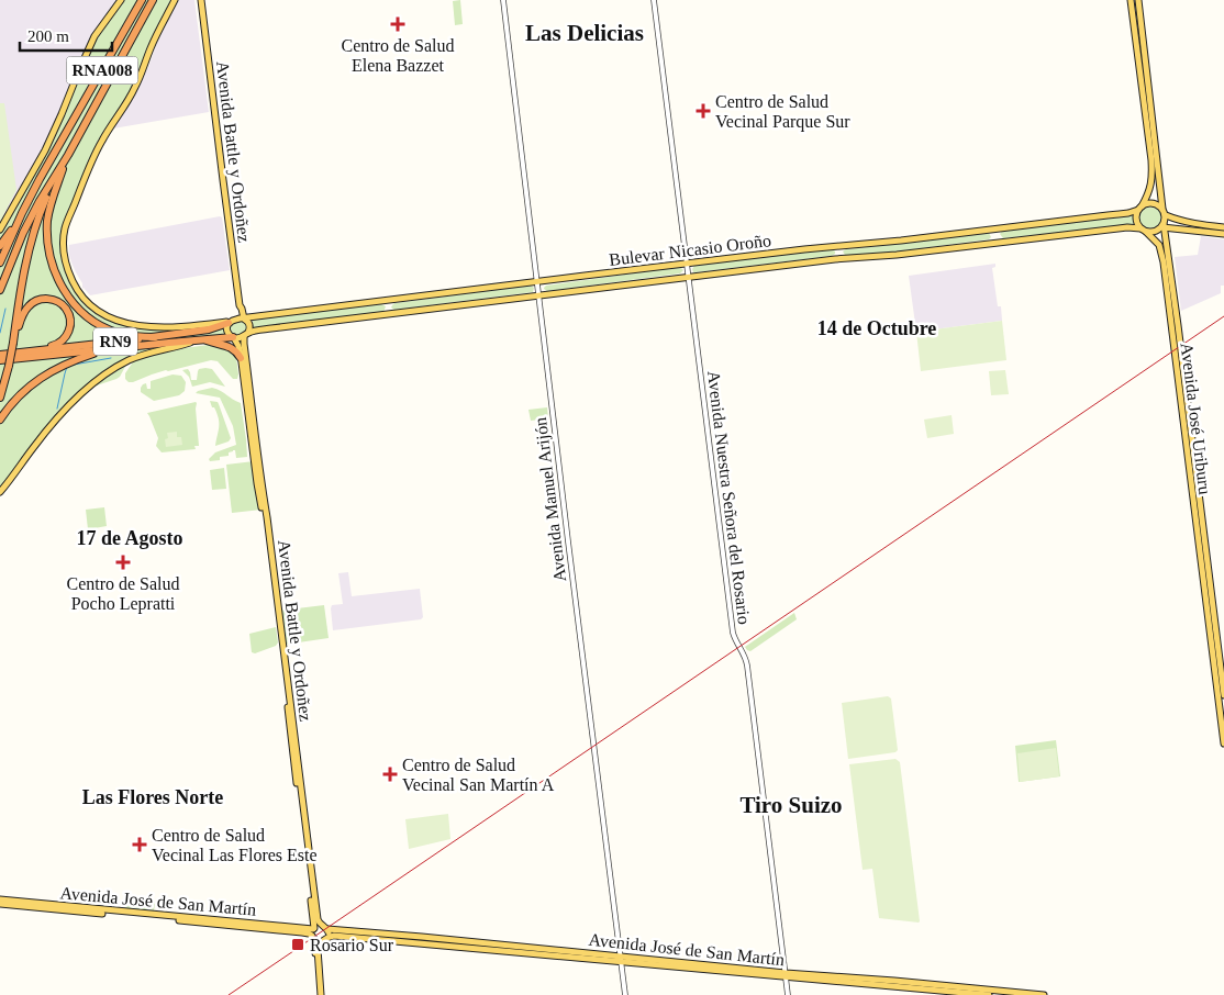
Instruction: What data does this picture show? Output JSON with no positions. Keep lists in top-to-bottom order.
{
  "streets": {
    "highway": ["RNA008", "RN9"],
    "main road": [
      "Avenida Battle y Ordoñez",
      "Bulevar Nicasio Oroño",
      "Avenida José Uriburu",
      "Avenida José de San Martín"
    ],
    "street": ["Avenida Nuestra Señora del Rosario", "Avenida Manuel Arijón"]
  },
  "crossings": [
    ["Avenida Battle y Ordoñez", "Bulevar Nicasio Oroño"],
    ["Avenida Battle y Ordoñez", "RN9"],
    ["Avenida Battle y Ordoñez", "Avenida José de San Martín"],
    ["Bulevar Nicasio Oroño", "RN9"],
    ["Bulevar Nicasio Oroño", "Avenida José Uriburu"],
    ["Bulevar Nicasio Oroño", "Avenida Nuestra Señora del Rosario"],
    ["Bulevar Nicasio Oroño", "Avenida Manuel Arijón"],
    ["Avenida Nuestra Señora del Rosario", "Avenida José de San Martín"],
    ["Avenida Manuel Arijón", "Avenida José de San Martín"]
  ],
  "districts": [
    "Las Delicias",
    "14 de Octubre",
    "17 de Agosto",
    "Las Flores Norte",
    "Tiro Suizo"
  ],
  "places": {
    "health": [
      "Centro de Salud Elena Bazzet",
      "Centro de Salud Vecinal Parque Sur",
      "Centro de Salud Pocho Lepratti",
      "Centro de Salud Vecinal San Martín A",
      "Centro de Salud Vecinal Las Flores Este"
    ],
    "transit": ["Rosario Sur"]
  },
  "scale_bar": "200 m"
}
